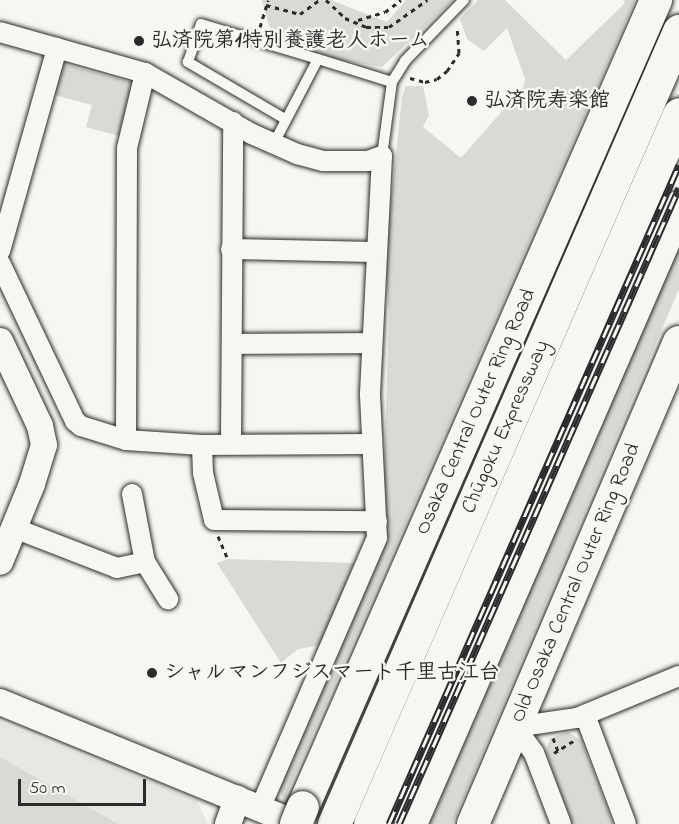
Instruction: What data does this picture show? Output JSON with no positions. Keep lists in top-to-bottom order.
{
  "streets": {
    "highway": ["Chūgoku Expressway"],
    "main road": ["Osaka Central Outer Ring Road", "Old Osaka Central Outer Ring Road"]
  },
  "places": ["弘済院第1特別養護老人ホーム", "弘済院寿楽館", "シャルマンフジスマート千里古江台"],
  "scale_bar": "50 m"
}
